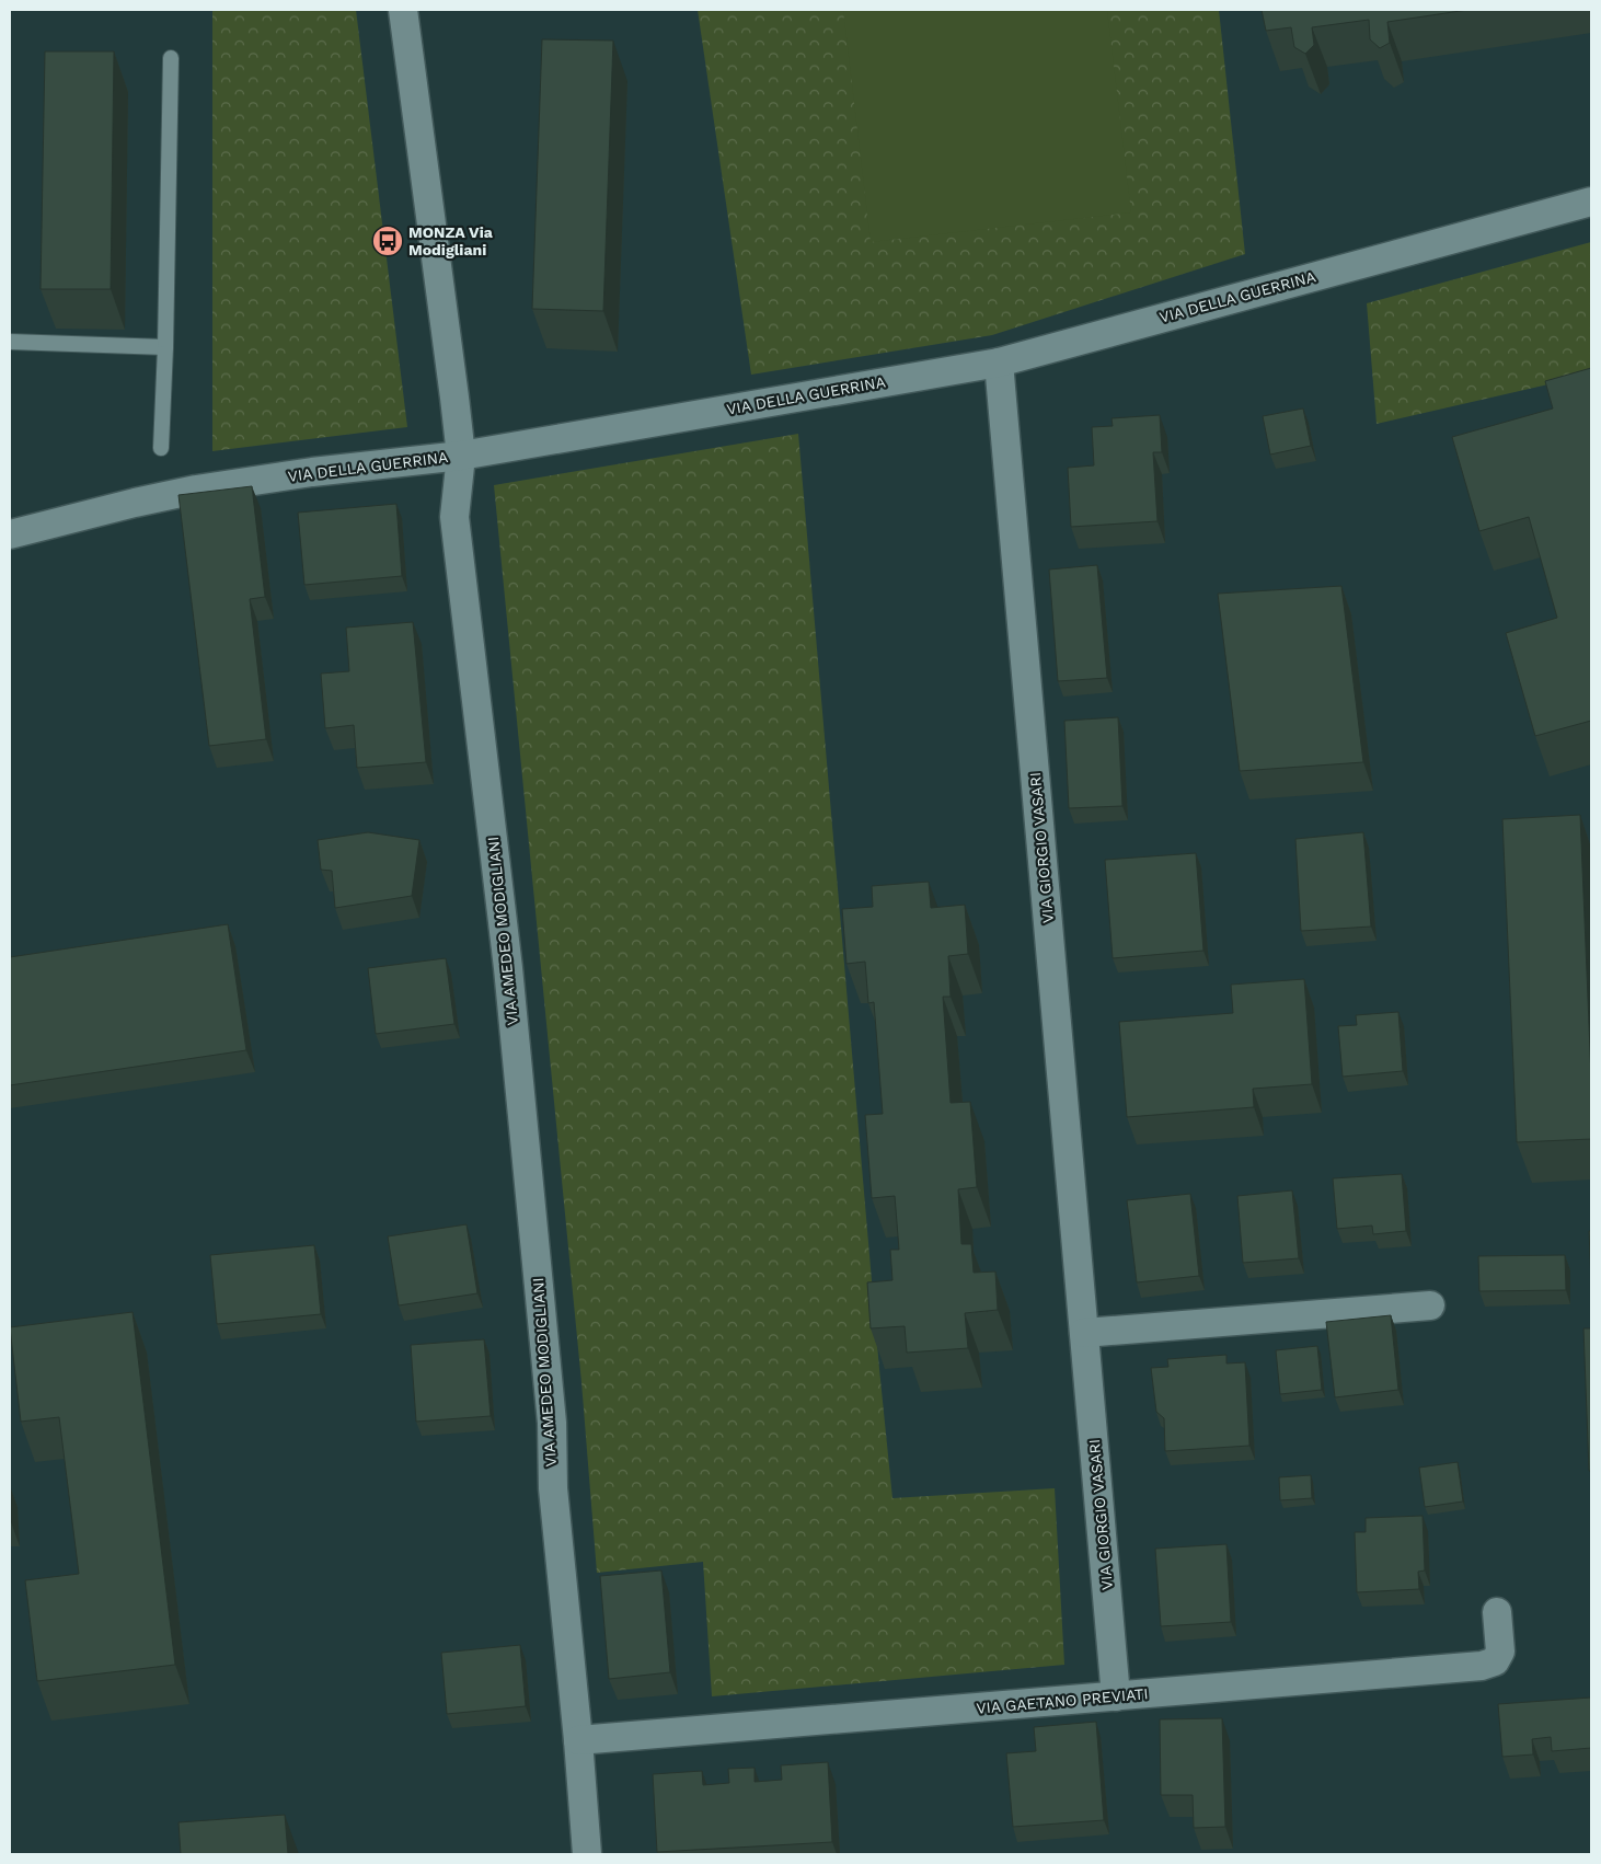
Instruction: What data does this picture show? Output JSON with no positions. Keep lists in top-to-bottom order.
{
  "streets": {
    "street": [
      "VIA DELLA GUERRINA",
      "VIA GIORGIO VASARI",
      "VIA AMEDEO MODIGLIANI",
      "VIA GAETANO PREVIATI"
    ]
  },
  "crossings": [
    ["VIA DELLA GUERRINA", "VIA GIORGIO VASARI"],
    ["VIA DELLA GUERRINA", "VIA AMEDEO MODIGLIANI"],
    ["VIA GIORGIO VASARI", "VIA GAETANO PREVIATI"],
    ["VIA AMEDEO MODIGLIANI", "VIA GAETANO PREVIATI"]
  ],
  "places": {
    "bus stop": ["MONZA Via Modigliani"]
  }
}
